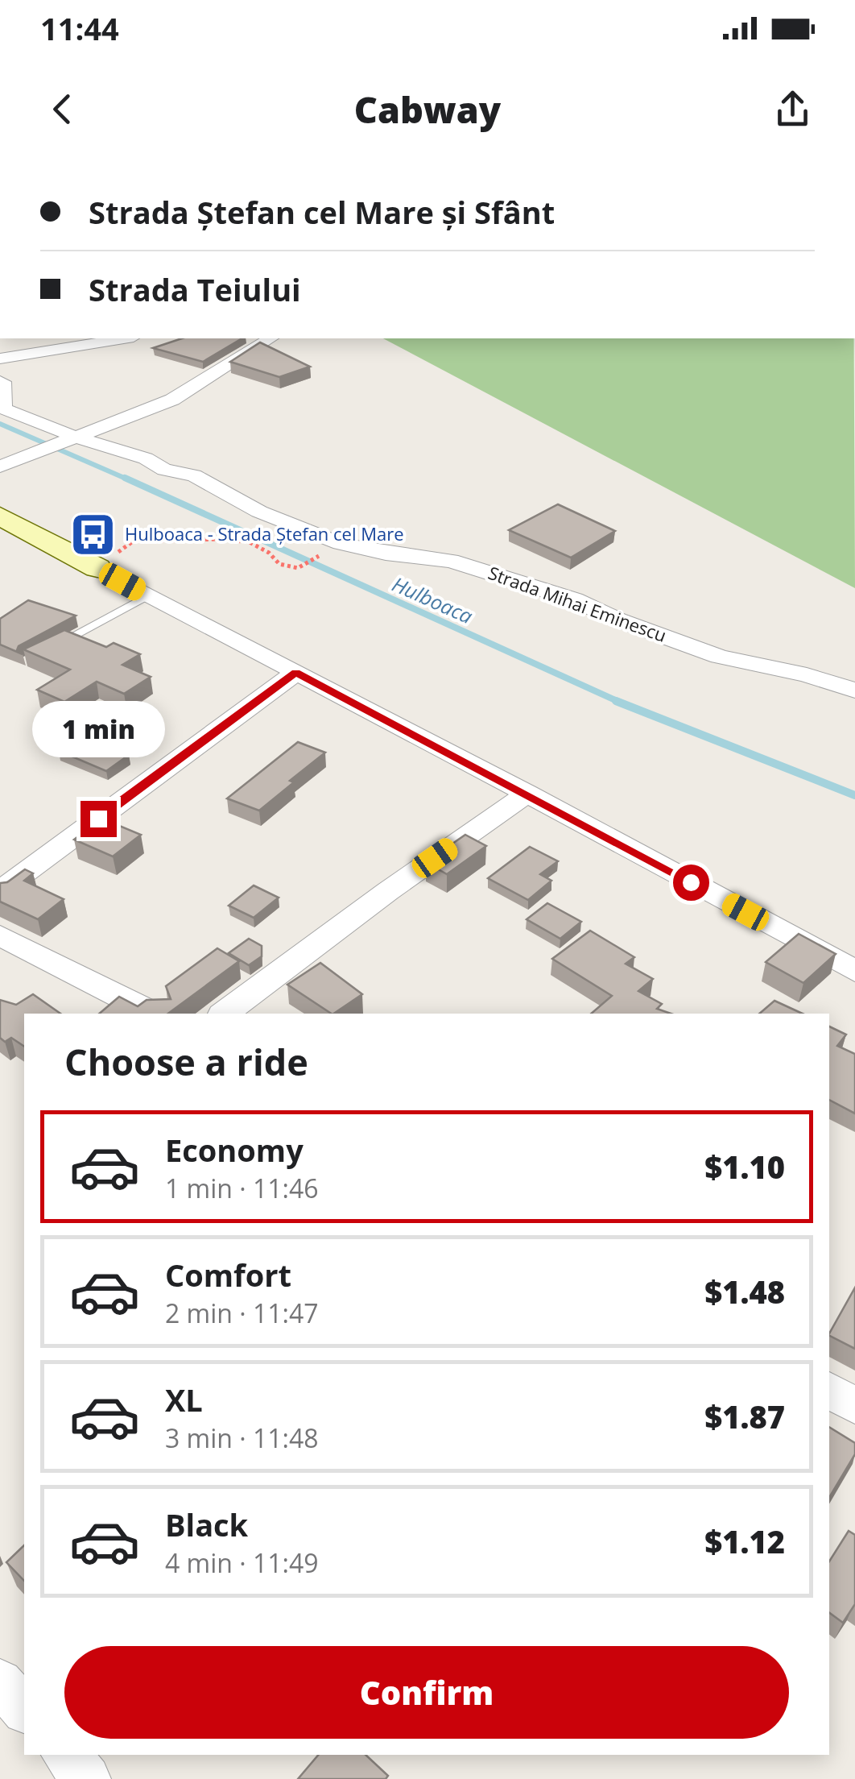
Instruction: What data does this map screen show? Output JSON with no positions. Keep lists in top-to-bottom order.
{
  "streets": {
    "street": ["Strada Mihai Eminescu"]
  },
  "water": ["Hulboaca"],
  "places": {
    "bus stop": ["Hulboaca - Strada Ștefan cel Mare"]
  },
  "page": {
    "status": "11:44",
    "header": "Cabway",
    "banner": ["Strada Ștefan cel Mare și Sfânt", "Strada Teiului"],
    "bubble": "1 min",
    "heading": "Choose a ride",
    "list": [
      {
        "name": "Economy",
        "note": "1 min · 11:46",
        "value": "$1.10"
      },
      {
        "name": "Comfort",
        "note": "2 min · 11:47",
        "value": "$1.48"
      },
      {
        "name": "XL",
        "note": "3 min · 11:48",
        "value": "$1.87"
      },
      {
        "name": "Black",
        "note": "4 min · 11:49",
        "value": "$1.12"
      }
    ],
    "buttons": "Confirm"
  }
}
